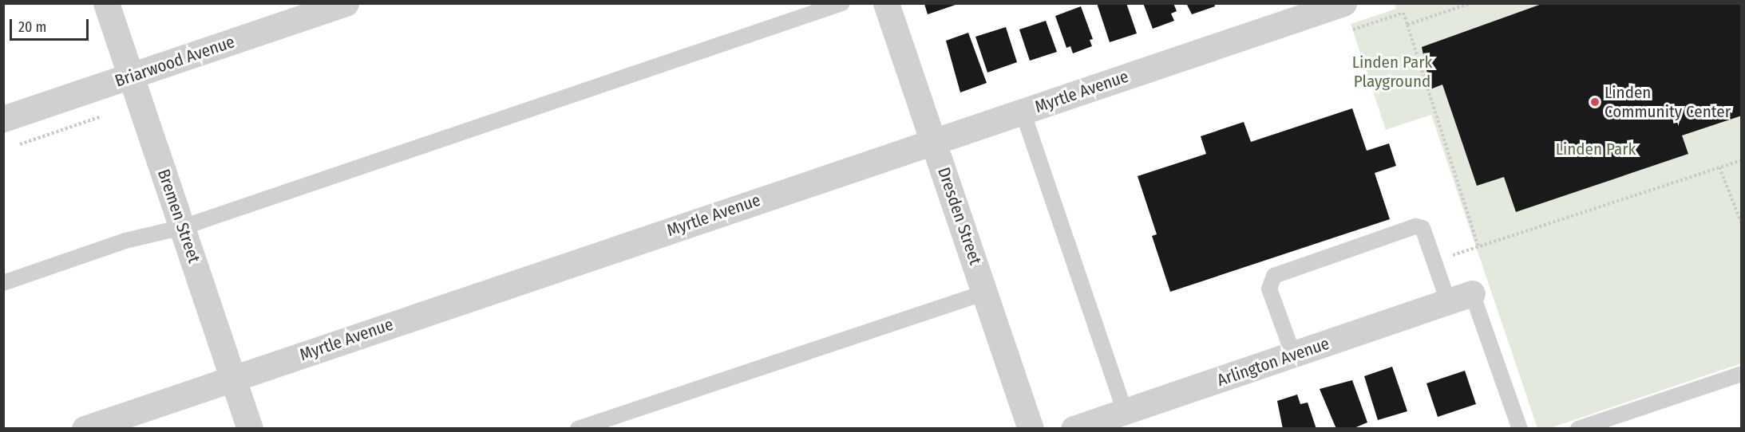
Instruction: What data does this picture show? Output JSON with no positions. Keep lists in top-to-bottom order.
{
  "streets": {
    "street": [
      "Briarwood Avenue",
      "Myrtle Avenue",
      "Bremen Street",
      "Dresden Street",
      "Arlington Avenue"
    ]
  },
  "crossings": [
    ["Briarwood Avenue", "Bremen Street"],
    ["Myrtle Avenue", "Bremen Street"],
    ["Myrtle Avenue", "Dresden Street"]
  ],
  "parks": ["Linden Park Playground", "Linden Park"],
  "places": ["Linden Community Center"],
  "scale_bar": "20 m"
}
